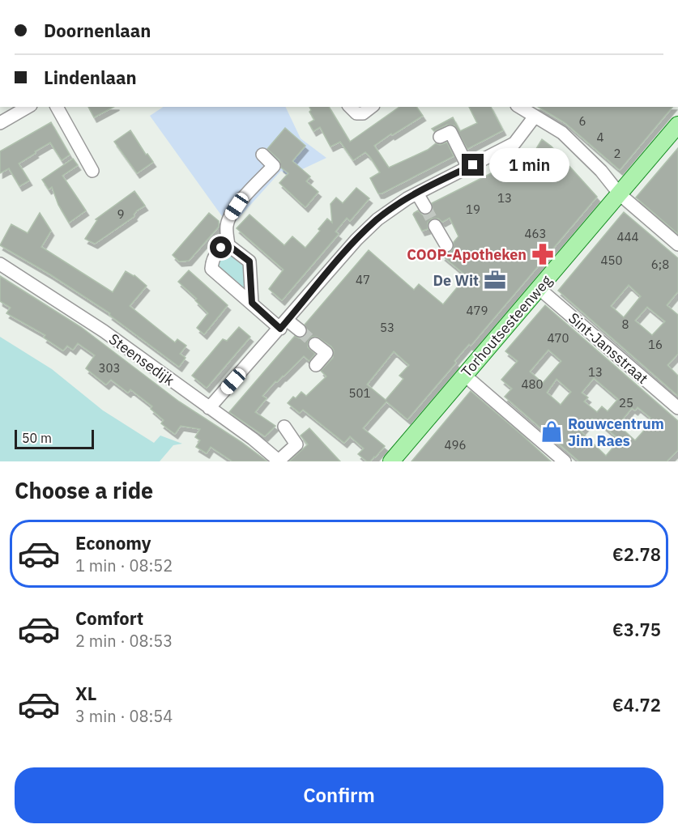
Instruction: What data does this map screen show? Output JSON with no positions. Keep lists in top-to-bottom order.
{
  "streets": {
    "main road": ["Torhoutsesteenweg"],
    "street": ["Sint-Jansstraat", "Steensedijk"]
  },
  "crossings": [
    ["Torhoutsesteenweg", "Sint-Jansstraat"]
  ],
  "places": {
    "pharmacy": ["COOP-Apotheken"],
    "office": ["De Wit"],
    "shop": ["Rouwcentrum Jim Raes"]
  },
  "house_numbers": [
    "6",
    "4",
    "2",
    "13",
    "19",
    "9",
    "463",
    "444",
    "450",
    "6;8",
    "47",
    "479",
    "8",
    "53",
    "470",
    "16",
    "303",
    "13",
    "480",
    "501",
    "25",
    "496"
  ],
  "scale_bar": "50 m",
  "page": {
    "banner": ["Doornenlaan", "Lindenlaan"],
    "bubble": "1 min",
    "scale": "50 m",
    "heading": "Choose a ride",
    "list": [
      {
        "name": "Economy",
        "note": "1 min · 08:52",
        "value": "€2.78"
      },
      {
        "name": "Comfort",
        "note": "2 min · 08:53",
        "value": "€3.75"
      },
      {
        "name": "XL",
        "note": "3 min · 08:54",
        "value": "€4.72"
      }
    ],
    "buttons": "Confirm"
  }
}
